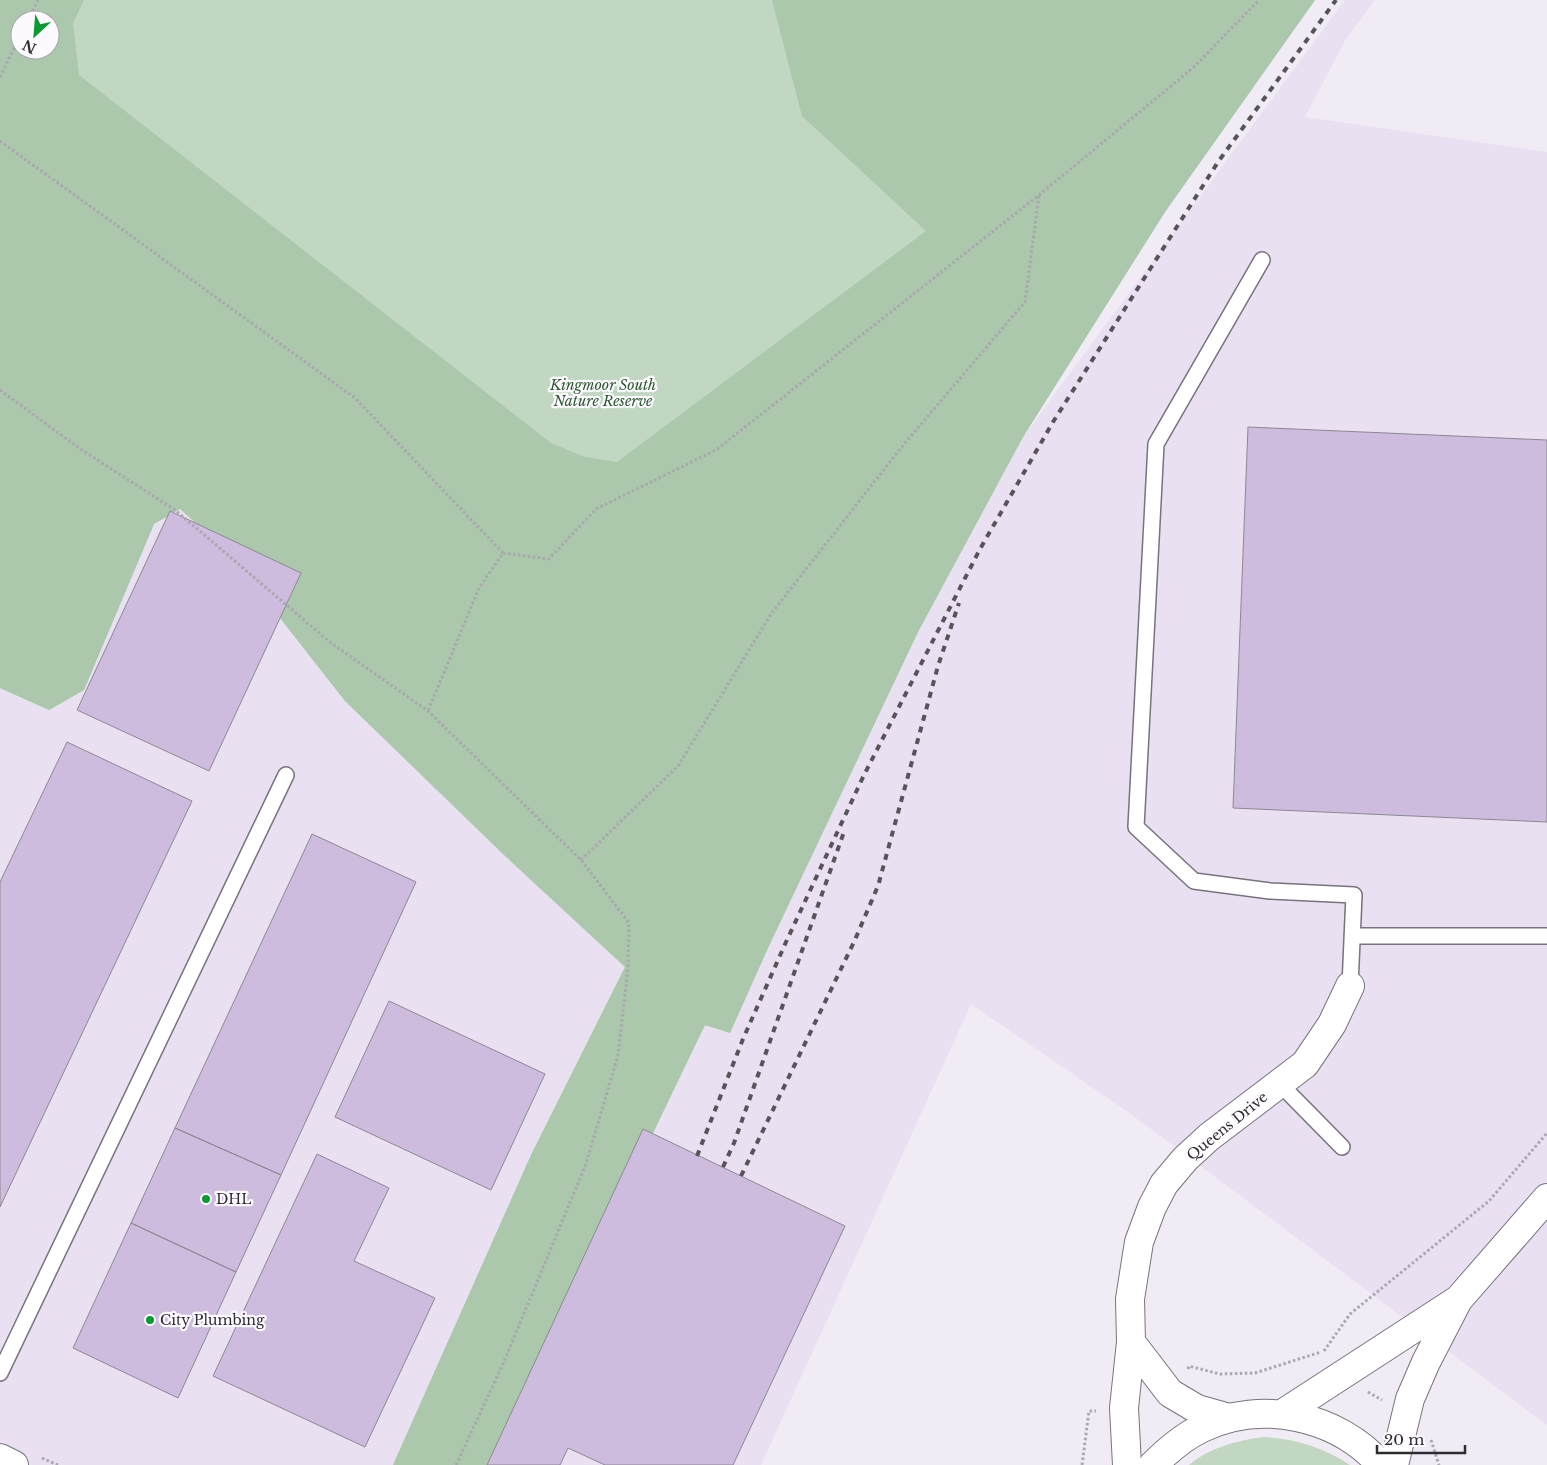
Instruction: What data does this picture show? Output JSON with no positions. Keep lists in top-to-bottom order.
{
  "streets": {
    "main road": ["Queens Drive"]
  },
  "parks": ["Kingmoor South Nature Reserve"],
  "places": ["DHL", "City Plumbing"],
  "scale_bar": "20 m",
  "north": "bottom left"
}
